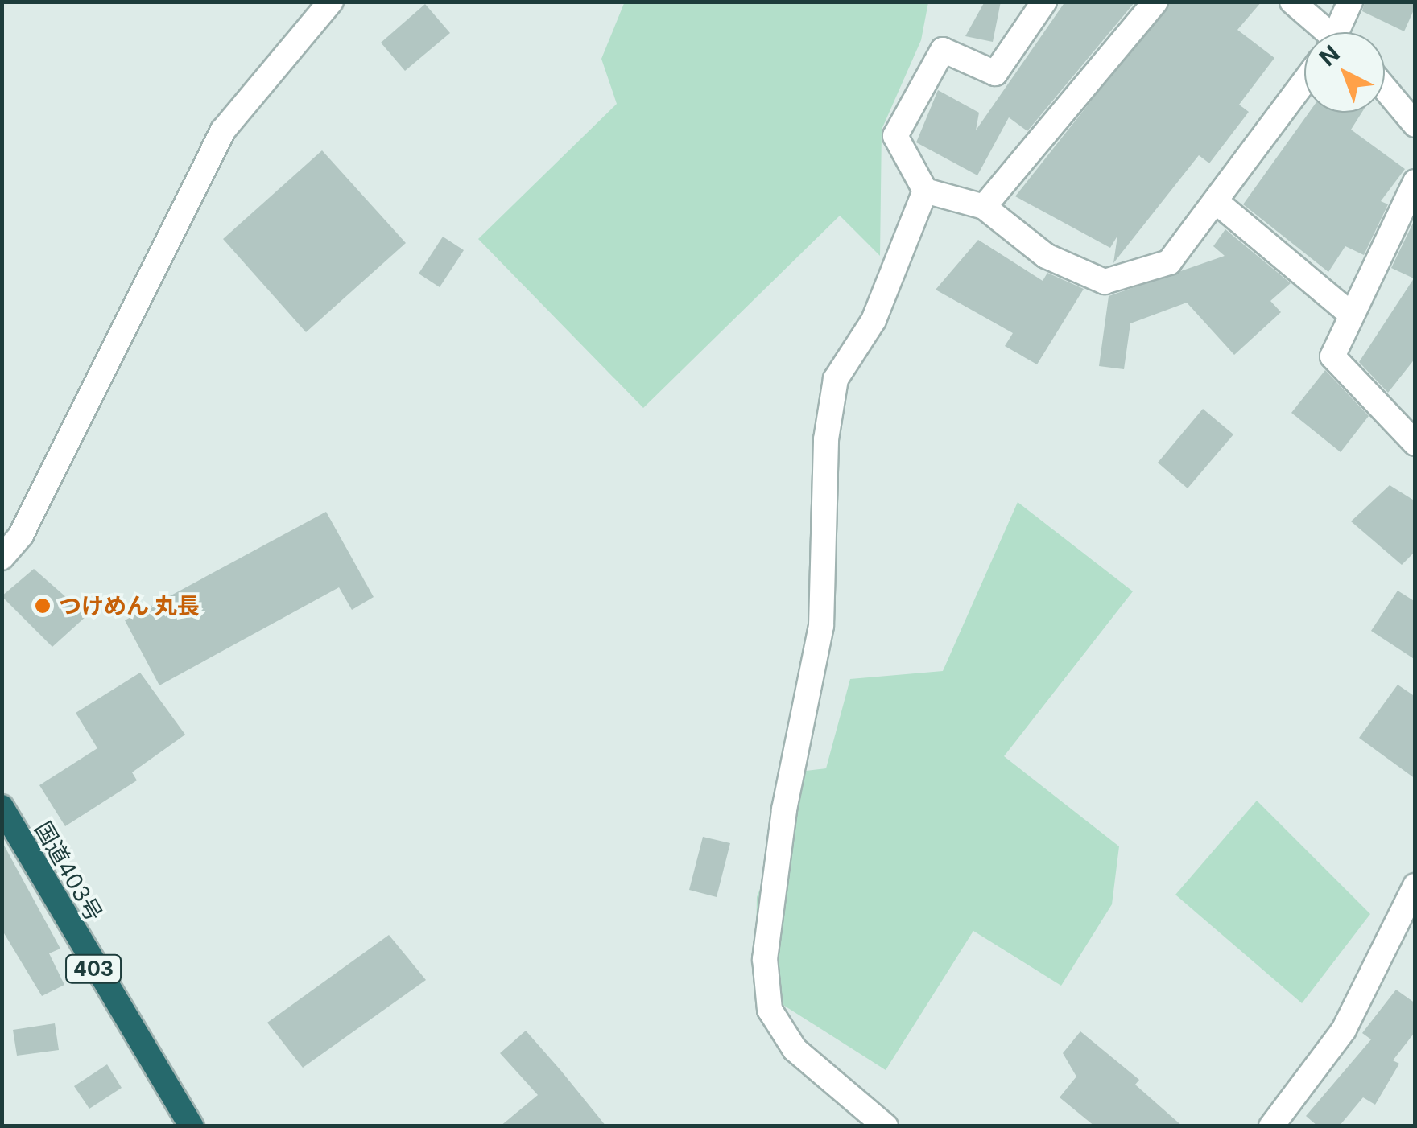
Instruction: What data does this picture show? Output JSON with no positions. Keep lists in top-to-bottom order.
{
  "streets": {
    "highway": ["国道403号", "403"]
  },
  "places": ["つけめん 丸長"],
  "north": "top left"
}
